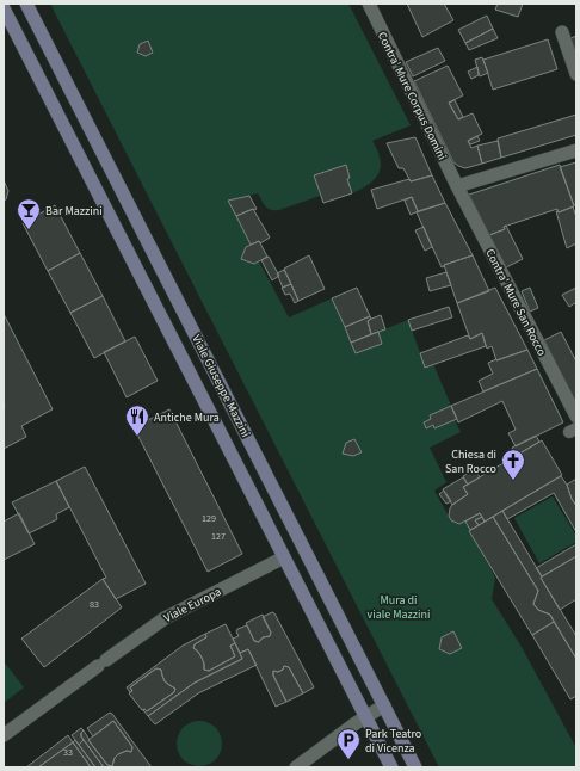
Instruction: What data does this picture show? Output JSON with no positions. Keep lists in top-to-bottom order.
{
  "streets": {
    "main road": ["Viale Giuseppe Mazzini"],
    "street": ["Contra' Mure Corpus Domini", "Contra' Mure San Rocco", "Viale Europa"]
  },
  "crossings": [
    ["Contra' Mure Corpus Domini", "Contra' Mure San Rocco"],
    ["Viale Giuseppe Mazzini", "Viale Europa"]
  ],
  "parks": ["Mura di viale Mazzini"],
  "places": {
    "bar": ["Bar Mazzini"],
    "restaurant": ["Antiche Mura"],
    "church": ["Chiesa di San Rocco"],
    "parking": ["Park Teatro di Vicenza"]
  },
  "house_numbers": [
    "129",
    "127",
    "83",
    "33"
  ]
}
